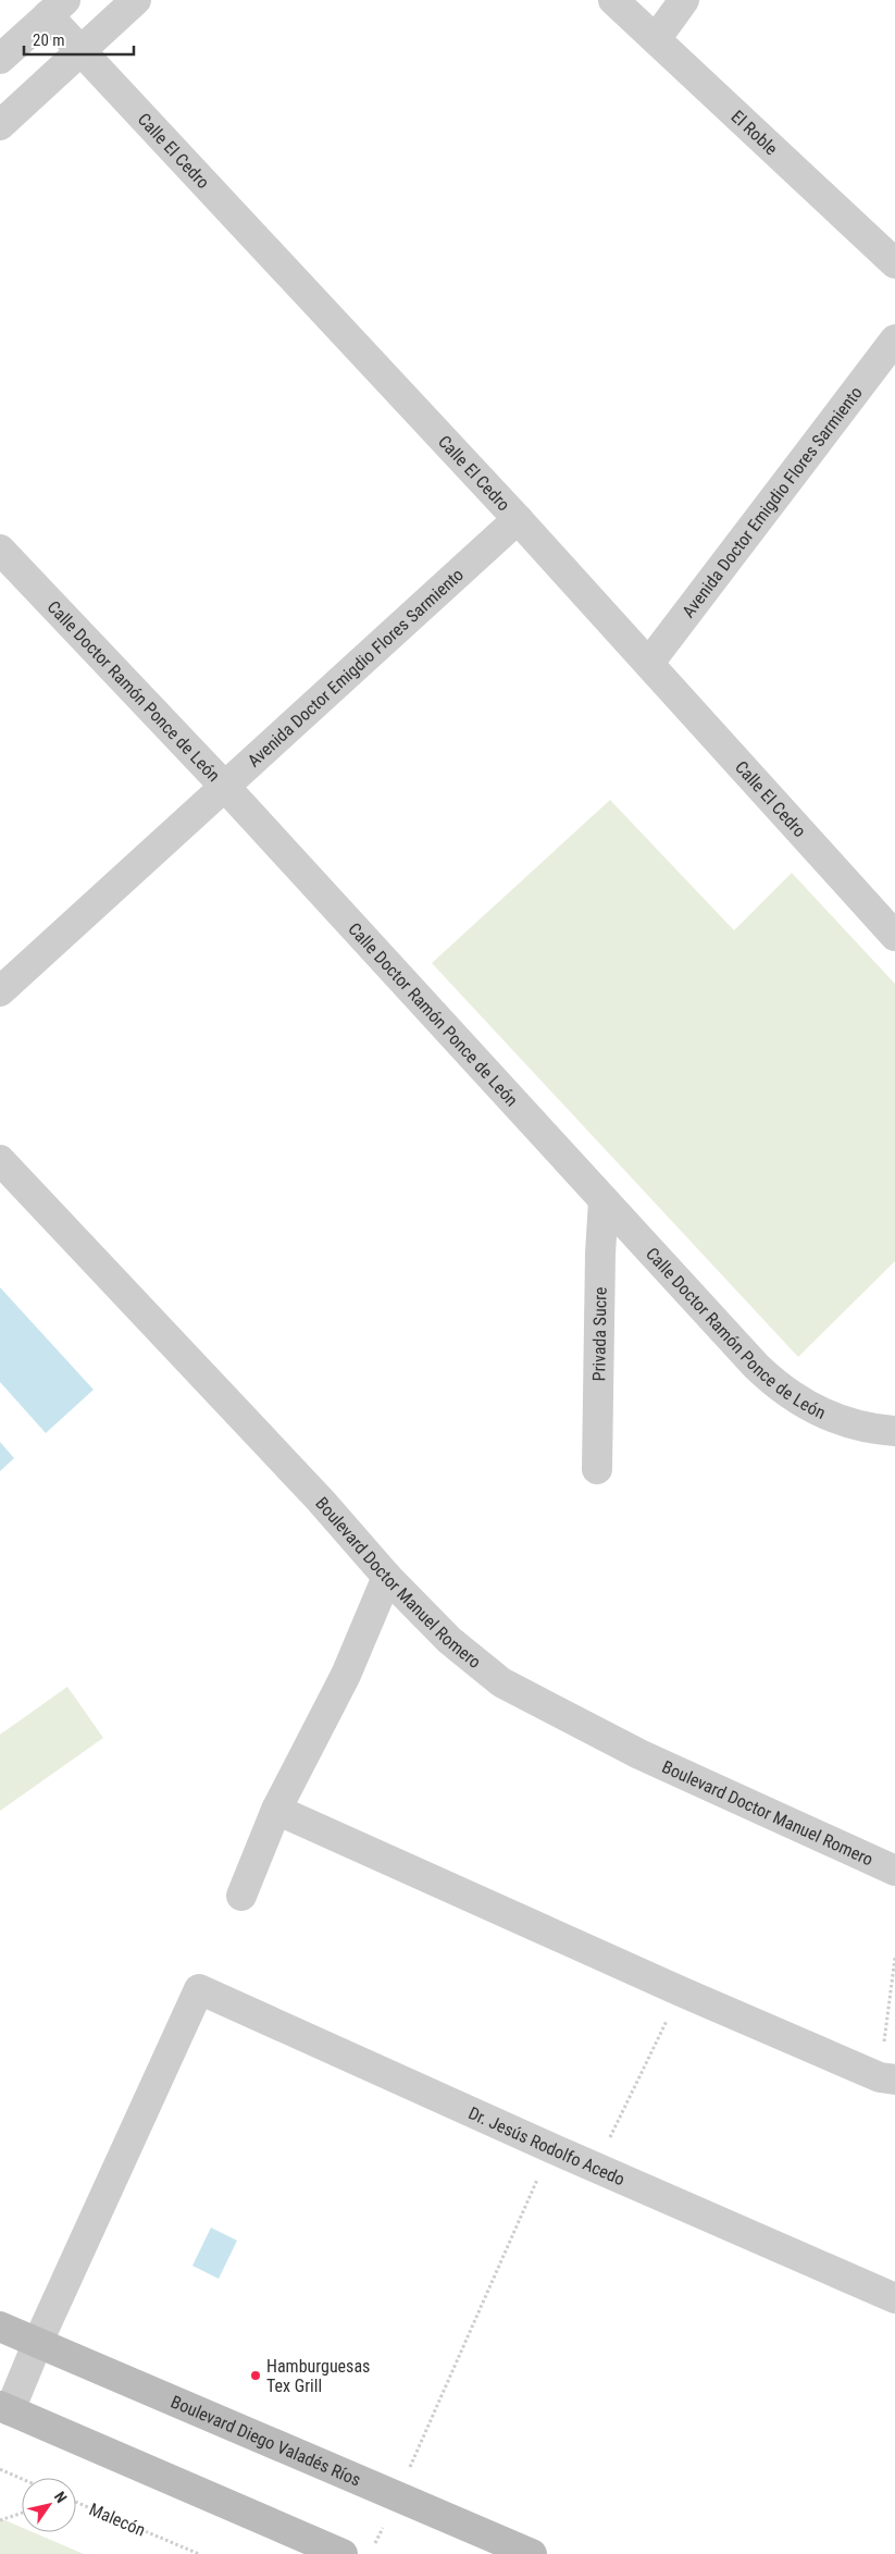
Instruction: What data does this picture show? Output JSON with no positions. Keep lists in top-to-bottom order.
{
  "streets": {
    "main road": ["Boulevard Diego Valadés Ríos"],
    "street": [
      "El Roble",
      "Calle El Cedro",
      "Avenida Doctor Emigdio Flores Sarmiento",
      "Calle Doctor Ramón Ponce de León",
      "Privada Sucre",
      "Boulevard Doctor Manuel Romero",
      "Dr. Jesús Rodolfo Acedo"
    ],
    "path": ["Malecón"]
  },
  "crossings": [
    ["Calle El Cedro", "Avenida Doctor Emigdio Flores Sarmiento"],
    ["Avenida Doctor Emigdio Flores Sarmiento", "Calle Doctor Ramón Ponce de León"],
    ["Calle Doctor Ramón Ponce de León", "Privada Sucre"],
    ["Dr. Jesús Rodolfo Acedo", "Boulevard Diego Valadés Ríos"]
  ],
  "places": ["Hamburguesas Tex Grill"],
  "scale_bar": "20 m",
  "north": "top right"
}
